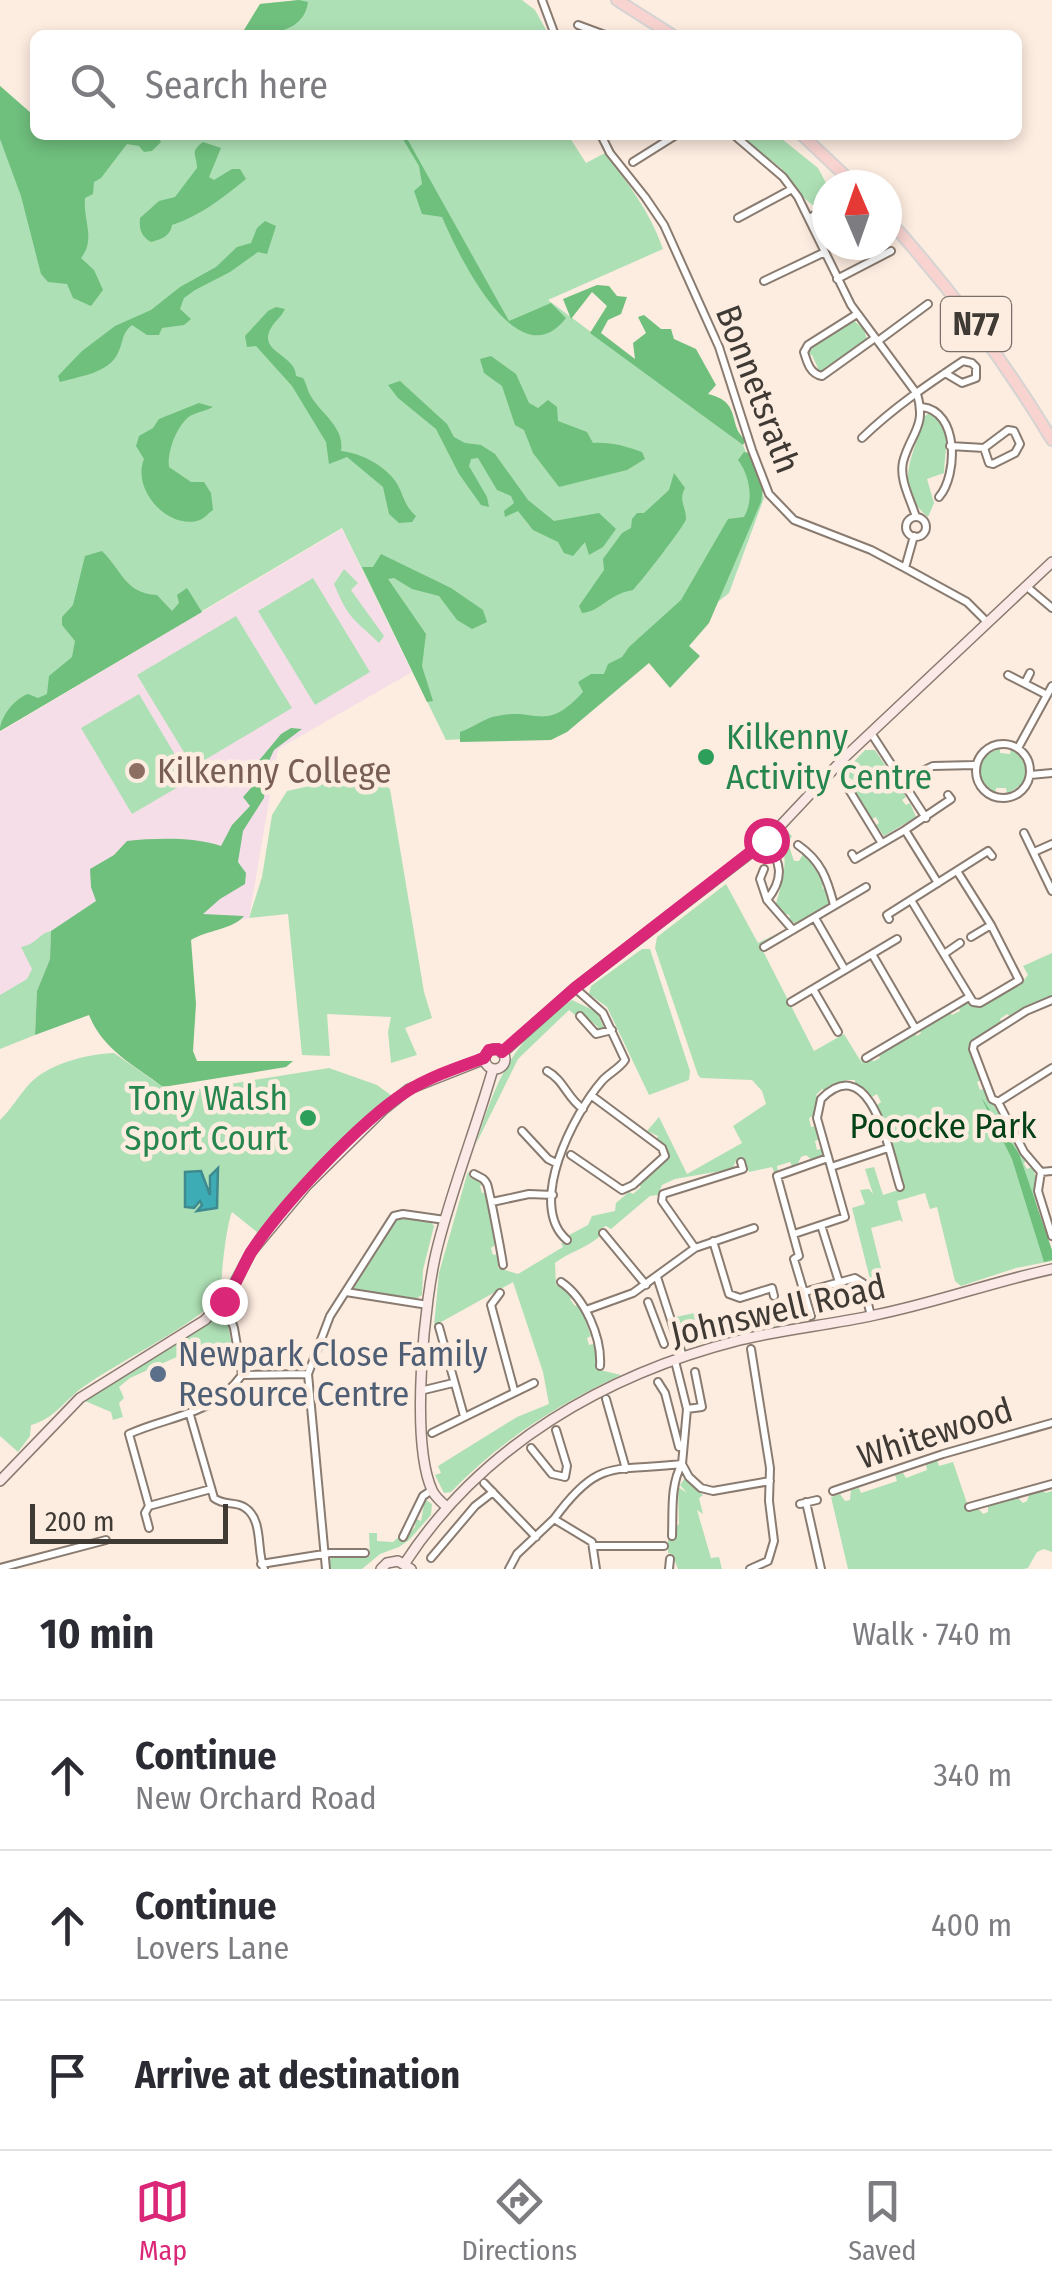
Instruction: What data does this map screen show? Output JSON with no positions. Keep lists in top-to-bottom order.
{
  "streets": {
    "main road": ["N77"],
    "street": ["Bonnetsrath", "Johnswell Road", "Whitewood"]
  },
  "parks": ["Pococke Park"],
  "places": [
    "Kilkenny Activity Centre",
    "Kilkenny College",
    "Tony Walsh Sport Court",
    "Newpark Close Family Resource Centre"
  ],
  "scale_bar": "200 m",
  "north": "top",
  "page": {
    "search": "Search here",
    "scale": "200 m",
    "heading": ["10 min", "Walk · 740 m"],
    "list": [
      ["Continue", "New Orchard Road", "340 m"],
      ["Continue", "Lovers Lane", "400 m"],
      "Arrive at destination"
    ],
    "nav": ["Map", "Directions", "Saved"]
  }
}
